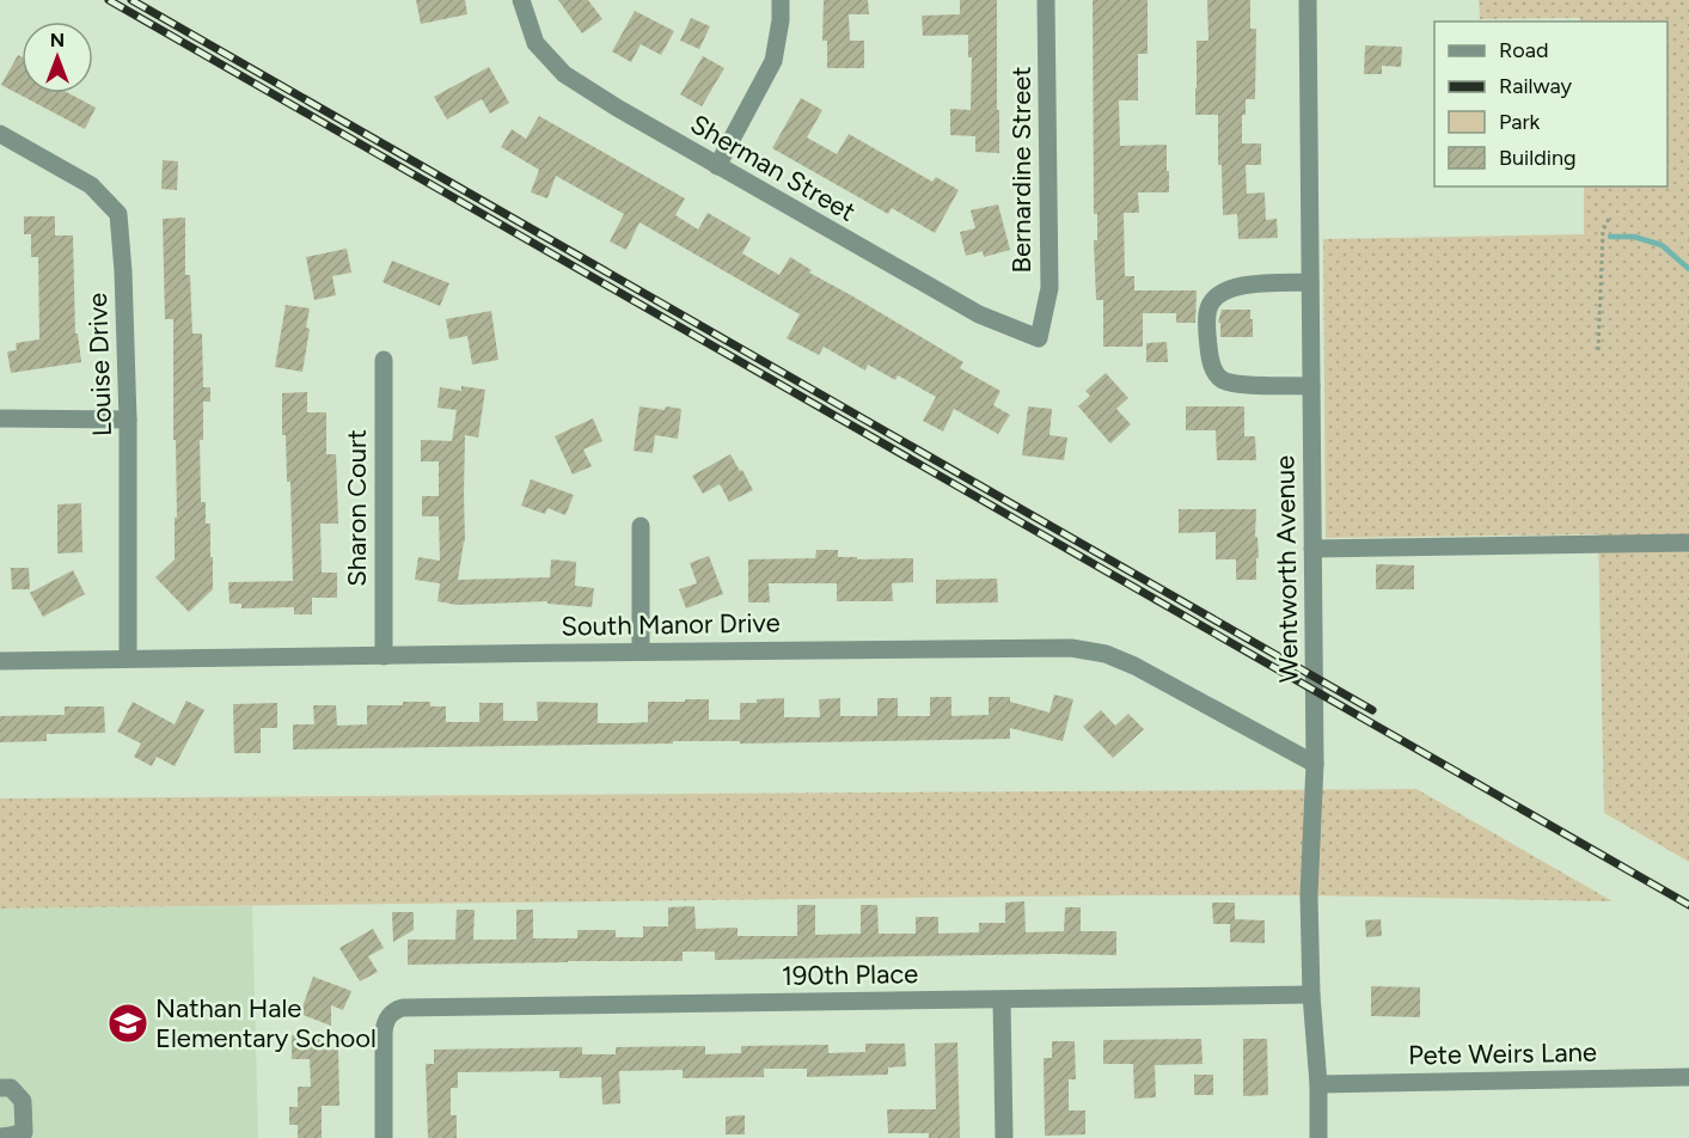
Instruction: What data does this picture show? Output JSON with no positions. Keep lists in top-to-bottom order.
{
  "streets": {
    "street": [
      "Sherman Street",
      "Bernardine Street",
      "Louise Drive",
      "Sharon Court",
      "Wentworth Avenue",
      "South Manor Drive",
      "190th Place",
      "Pete Weirs Lane"
    ]
  },
  "crossings": [
    ["Sherman Street", "Bernardine Street"],
    ["Louise Drive", "South Manor Drive"],
    ["Sharon Court", "South Manor Drive"],
    ["Wentworth Avenue", "South Manor Drive"],
    ["Wentworth Avenue", "190th Place"],
    ["Wentworth Avenue", "Pete Weirs Lane"]
  ],
  "places": {
    "school or university": ["Nathan Hale Elementary School"]
  },
  "legend": [
    "Road",
    "Railway",
    "Park",
    "Building"
  ],
  "north": "top"
}
